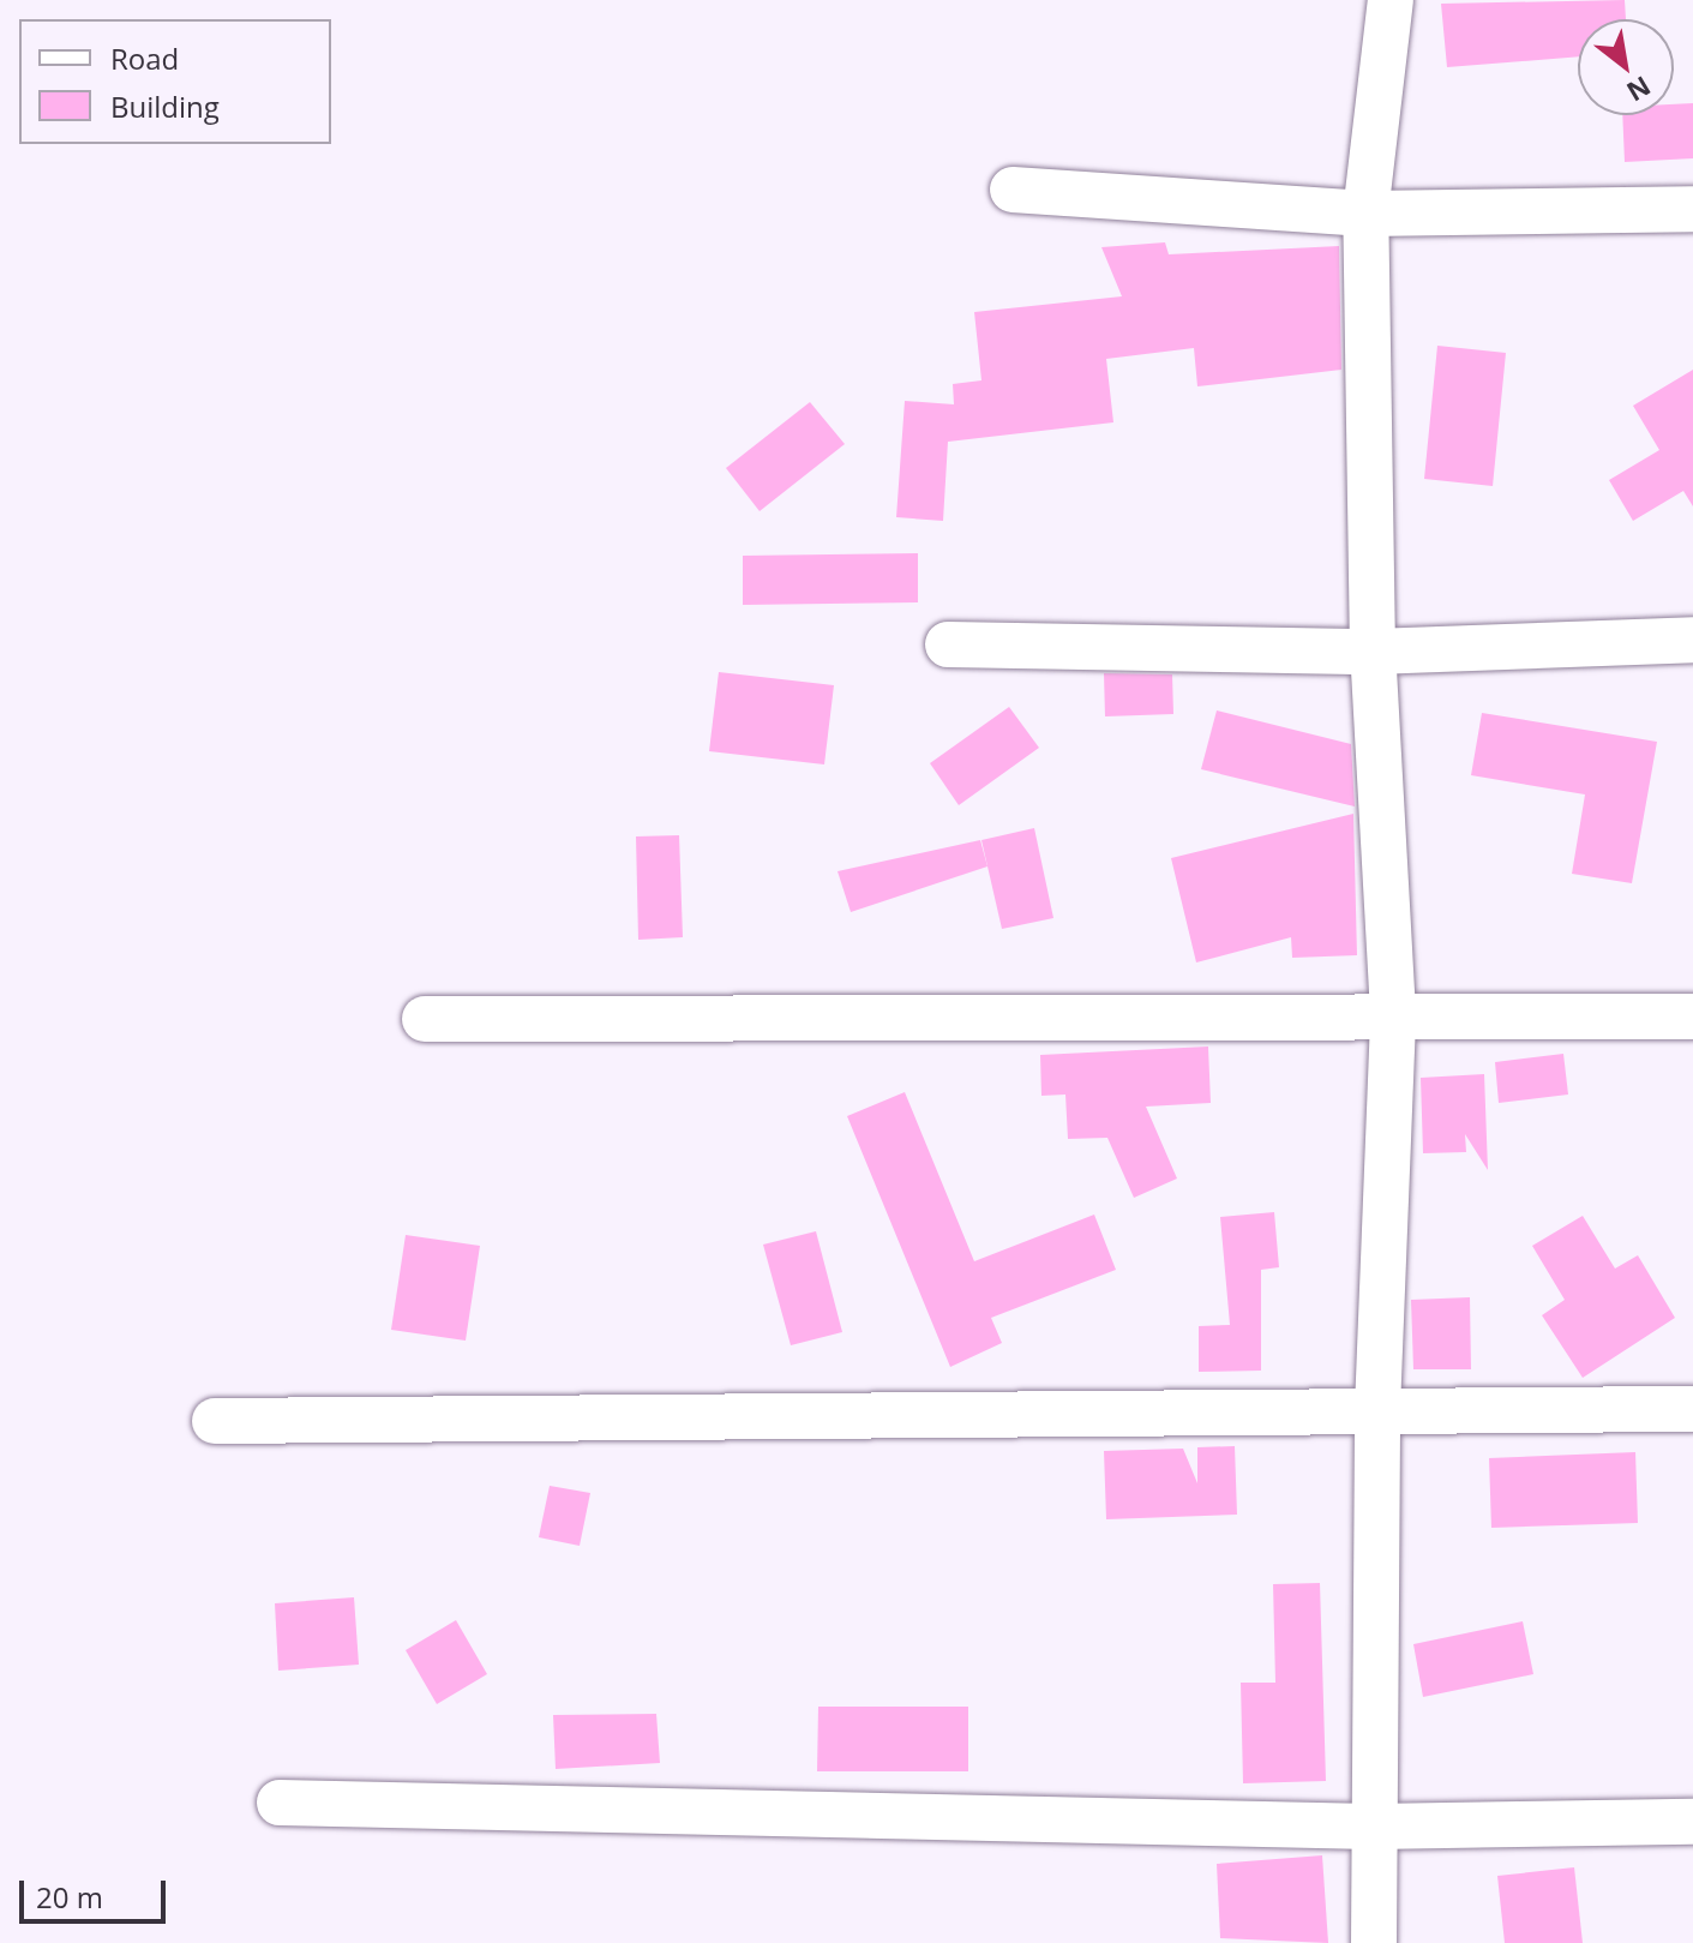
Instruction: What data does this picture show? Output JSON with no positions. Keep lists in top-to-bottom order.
{
  "legend": ["Road", "Building"],
  "scale_bar": "20 m",
  "north": "bottom right"
}
